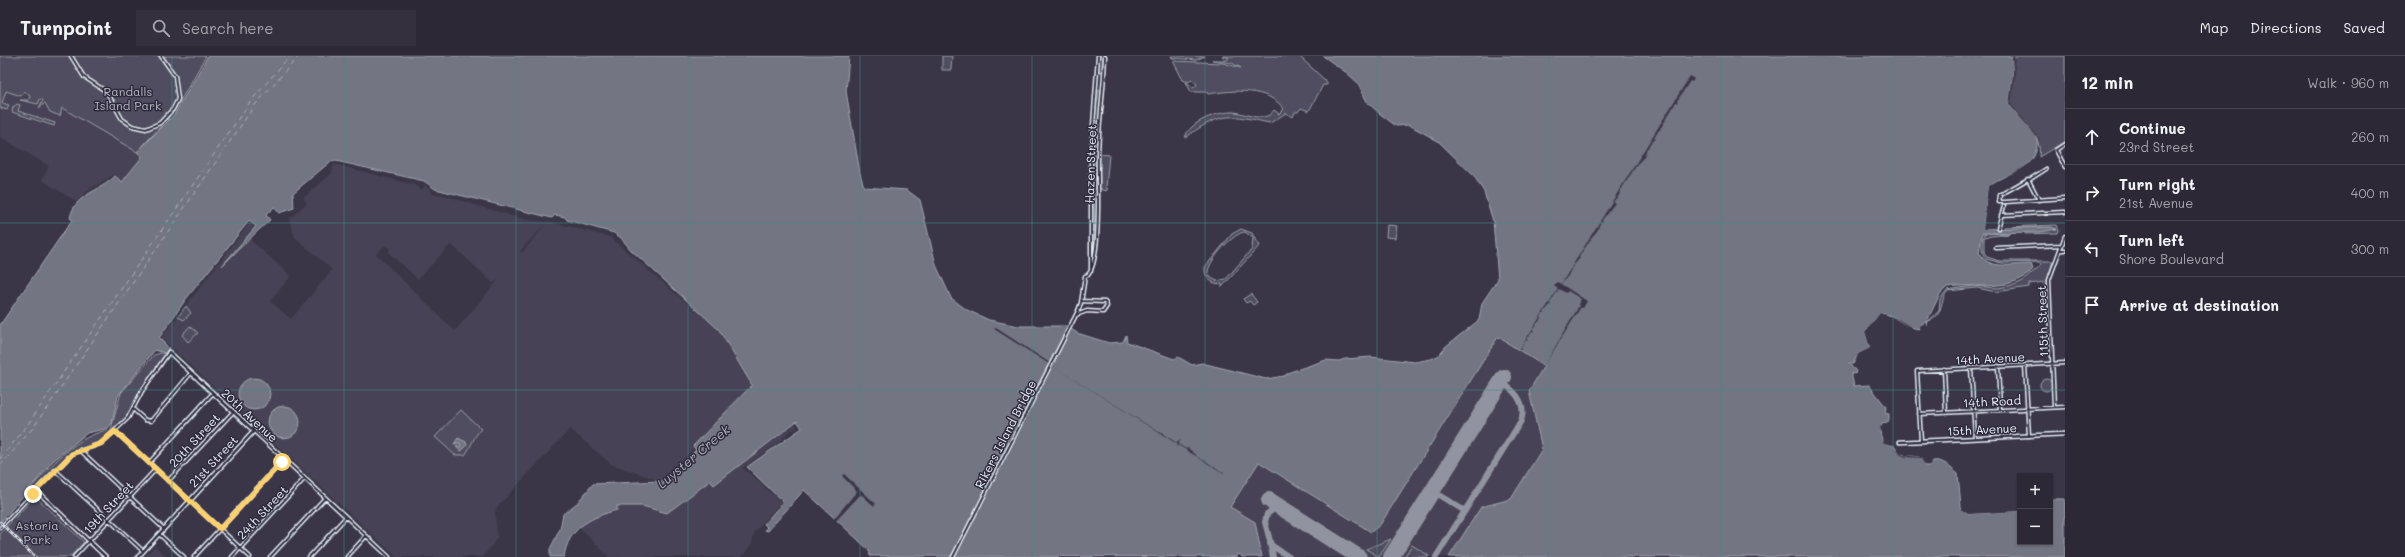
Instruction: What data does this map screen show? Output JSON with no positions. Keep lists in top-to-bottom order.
{
  "streets": {
    "street": [
      "Hazen Street",
      "115th Street",
      "14th Avenue",
      "14th Road",
      "20th Avenue",
      "15th Avenue",
      "Rikers Island Bridge",
      "20th Street",
      "21st Street",
      "19th Street",
      "24th Street"
    ]
  },
  "crossings": [
    ["Hazen Street", "Rikers Island Bridge"],
    ["115th Street", "14th Avenue"],
    ["115th Street", "14th Road"],
    ["14th Avenue", "14th Road"],
    ["20th Avenue", "20th Street"],
    ["20th Avenue", "21st Street"],
    ["20th Avenue", "24th Street"]
  ],
  "water": ["Luyster Creek"],
  "parks": ["Randalls Island Park", "Astoria Park"],
  "page": {
    "header": "Turnpoint",
    "search": "Search here",
    "nav": ["Map", "Directions", "Saved"],
    "heading": ["12 min", "Walk · 960 m"],
    "list": [
      ["Continue", "23rd Street", "260 m"],
      ["Turn right", "21st Avenue", "400 m"],
      ["Turn left", "Shore Boulevard", "300 m"],
      "Arrive at destination"
    ],
    "map_buttons": ["+", "−"]
  }
}
